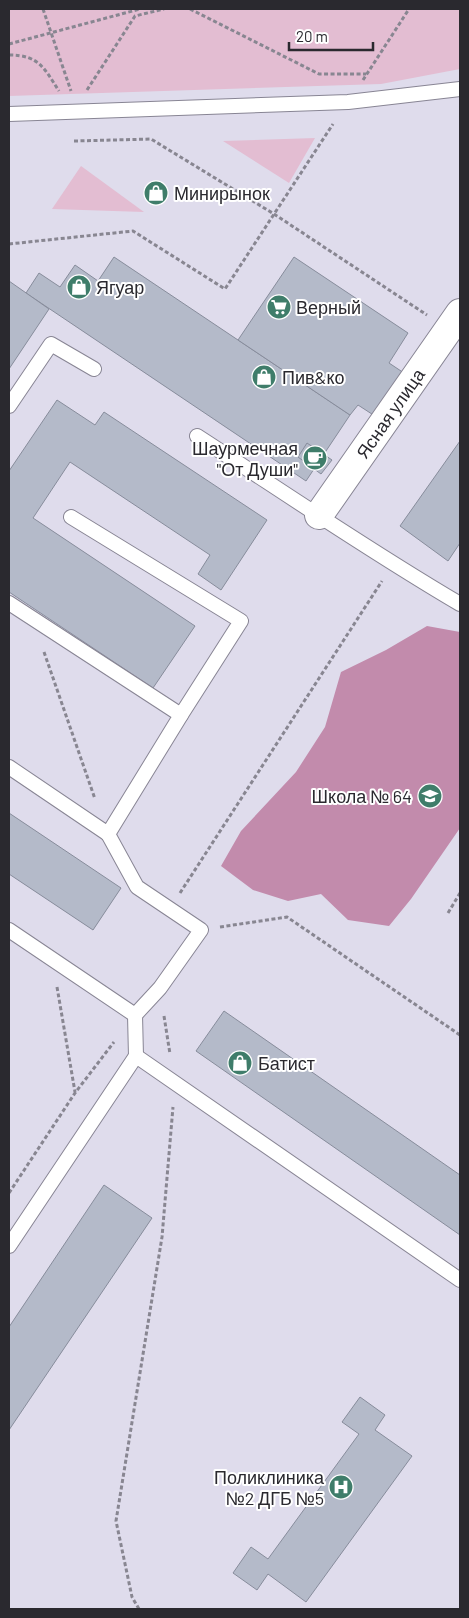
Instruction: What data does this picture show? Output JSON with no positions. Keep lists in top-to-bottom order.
{
  "streets": {
    "street": ["Ясная улица"]
  },
  "places": {
    "shop": [
      "Минирынок",
      "Ягуар",
      "Пив&ко",
      "Батист"
    ],
    "supermarket": ["Верный"],
    "cafe": ["Шаурмечная \"От Души\""],
    "school or university": ["Школа № 64"],
    "hospital": ["Поликлиника №2 ДГБ №5"]
  },
  "scale_bar": "20 m"
}
